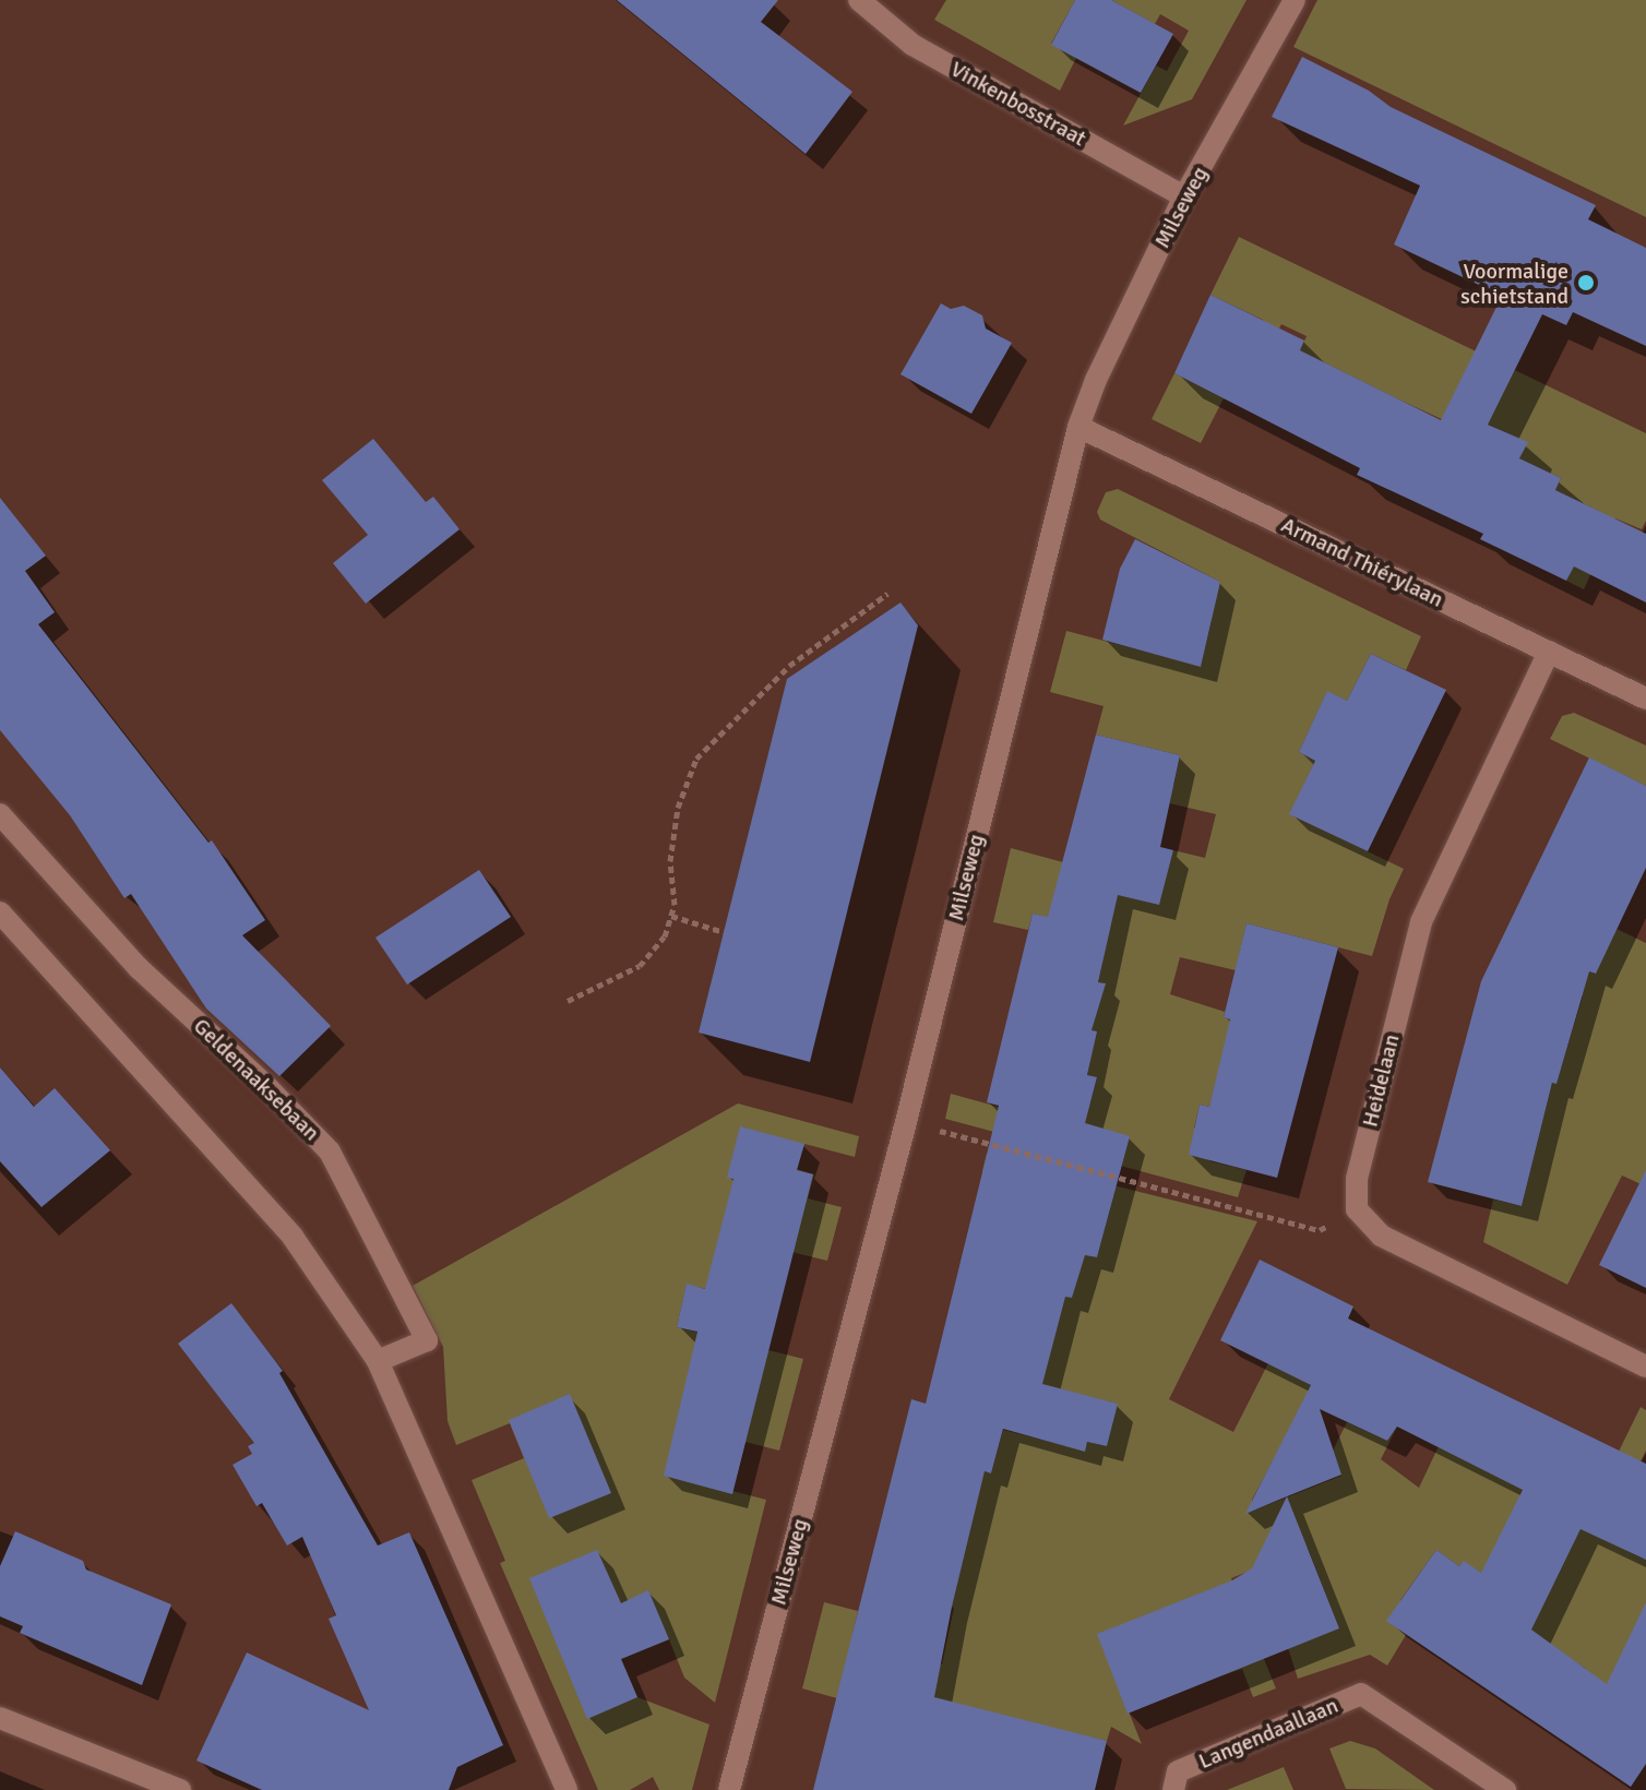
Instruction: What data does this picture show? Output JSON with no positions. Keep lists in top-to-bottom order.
{
  "streets": {
    "street": [
      "Vinkenbosstraat",
      "Milseweg",
      "Armand Thiérylaan",
      "Geldenaaksebaan",
      "Heidelaan",
      "Langendaallaan"
    ]
  },
  "crossings": [
    ["Vinkenbosstraat", "Milseweg"],
    ["Milseweg", "Armand Thiérylaan"],
    ["Armand Thiérylaan", "Heidelaan"]
  ],
  "places": ["Voormalige schietstand"]
}
